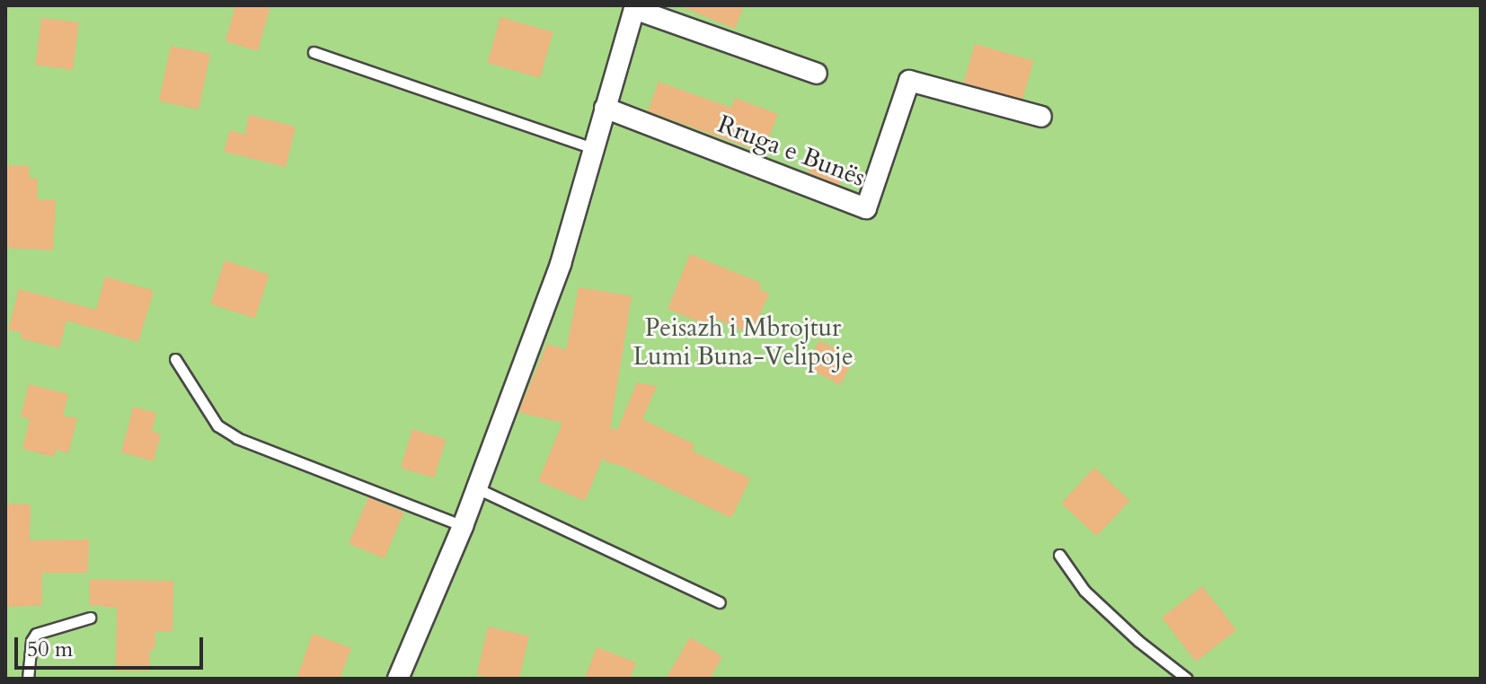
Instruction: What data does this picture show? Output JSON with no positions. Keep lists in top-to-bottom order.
{
  "streets": {
    "street": ["Rruga e Bunës"]
  },
  "parks": ["Peisazh i Mbrojtur Lumi Buna-Velipoje"],
  "scale_bar": "50 m"
}
